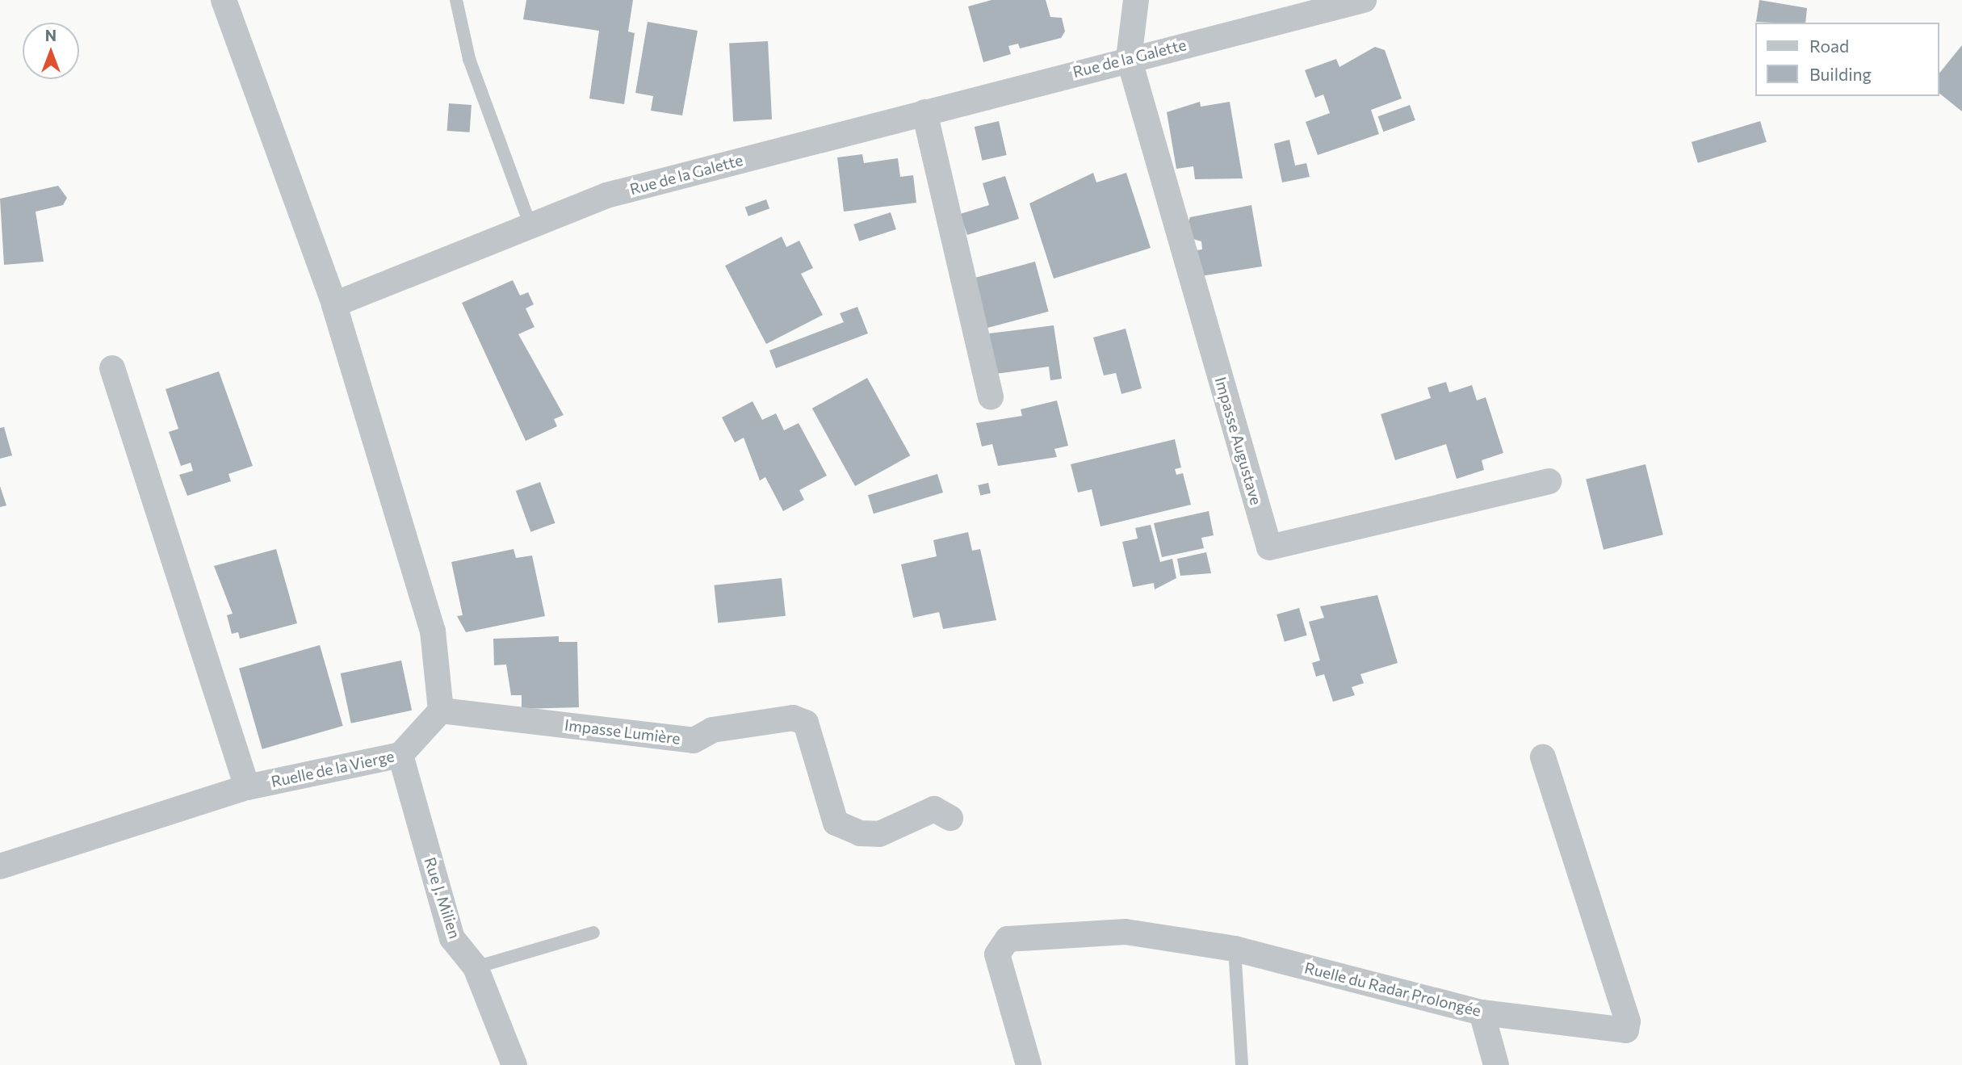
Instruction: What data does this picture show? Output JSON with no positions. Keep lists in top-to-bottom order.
{
  "streets": {
    "street": [
      "Rue de la Galette",
      "Impasse Augustave",
      "Impasse Lumière",
      "Ruelle de la Vierge",
      "Rue J. Milien",
      "Ruelle du Radar Prolongée"
    ]
  },
  "crossings": [
    ["Rue de la Galette", "Impasse Augustave"],
    ["Impasse Lumière", "Ruelle de la Vierge"],
    ["Ruelle de la Vierge", "Rue J. Milien"]
  ],
  "legend": ["Road", "Building"],
  "north": "top"
}
